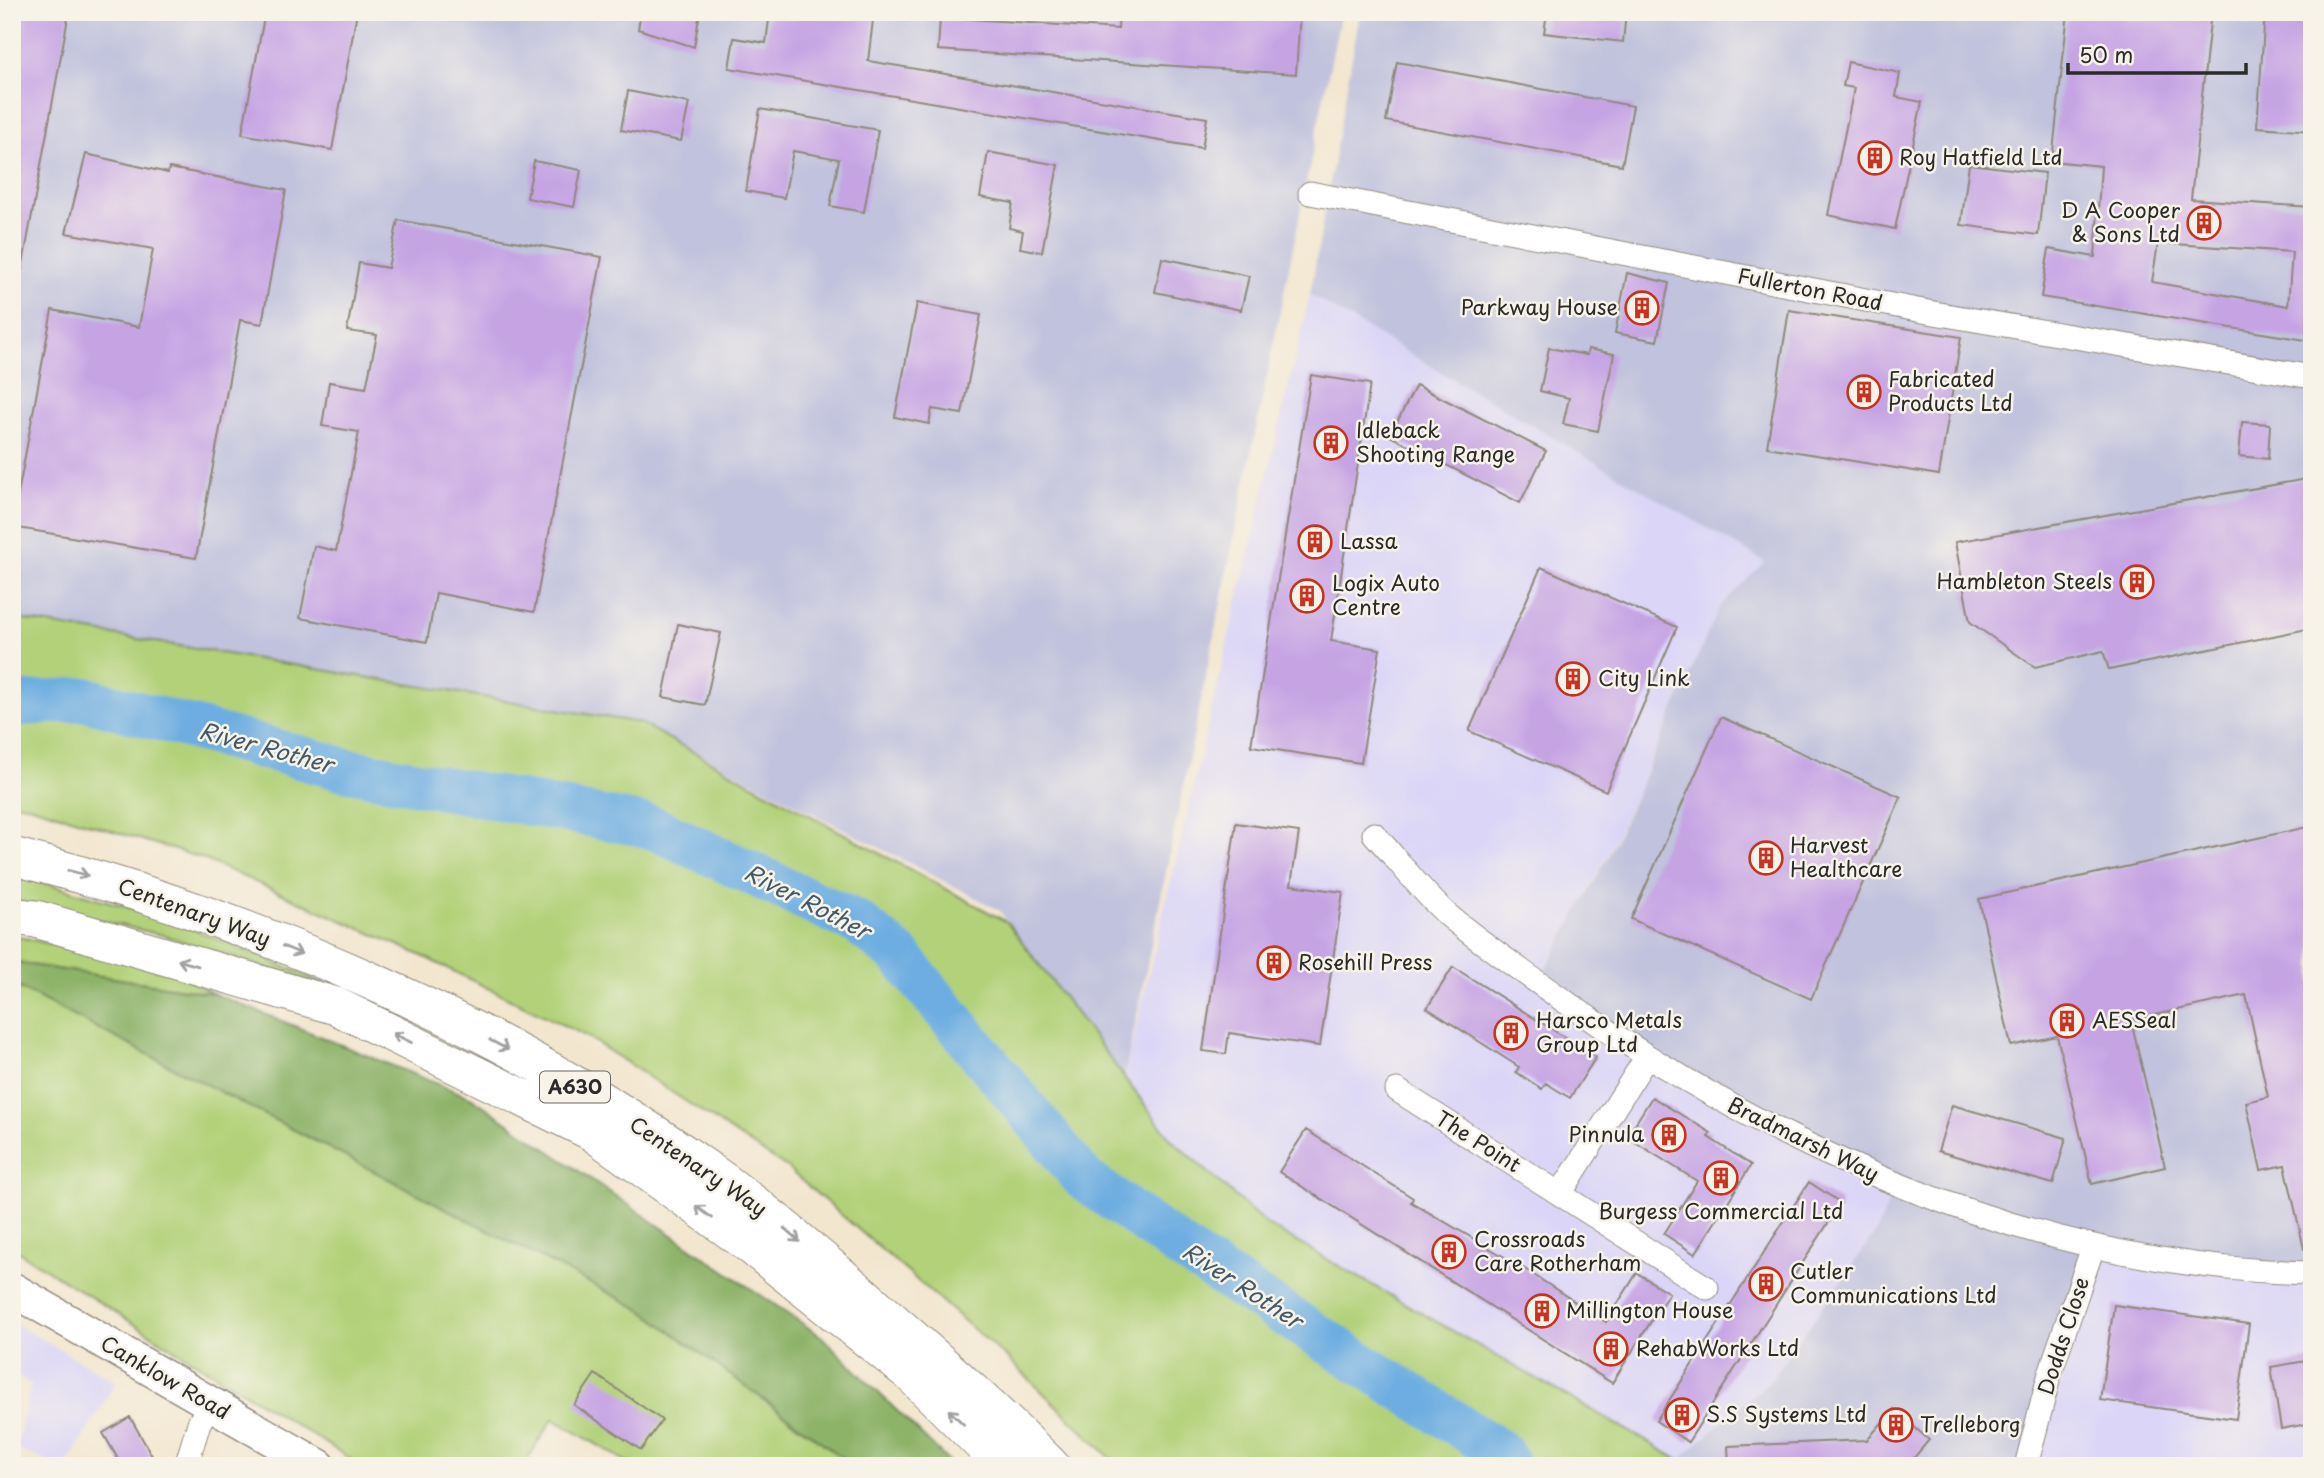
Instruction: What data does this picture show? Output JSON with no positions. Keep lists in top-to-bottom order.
{
  "streets": {
    "main road": ["Centenary Way", "A630"],
    "street": [
      "Fullerton Road",
      "Bradmarsh Way",
      "The Point",
      "Dodds Close",
      "Canklow Road"
    ]
  },
  "crossings": [
    ["Bradmarsh Way", "Dodds Close"]
  ],
  "water": ["River Rother"],
  "places": {
    "building": [
      "Roy Hatfield Ltd",
      "D A Cooper & Sons Ltd",
      "Parkway House",
      "Fabricated Products Ltd",
      "Idleback Shooting Range",
      "Lassa",
      "Hambleton Steels",
      "Logix Auto Centre",
      "City Link",
      "Harvest Healthcare",
      "Rosehill Press",
      "AESSeal",
      "Harsco Metals Group Ltd",
      "Pinnula",
      "Burgess Commercial Ltd",
      "Crossroads Care Rotherham",
      "Cutler Communications Ltd",
      "Millington House",
      "RehabWorks Ltd",
      "S.S Systems Ltd",
      "Trelleborg"
    ]
  },
  "scale_bar": "50 m"
}
